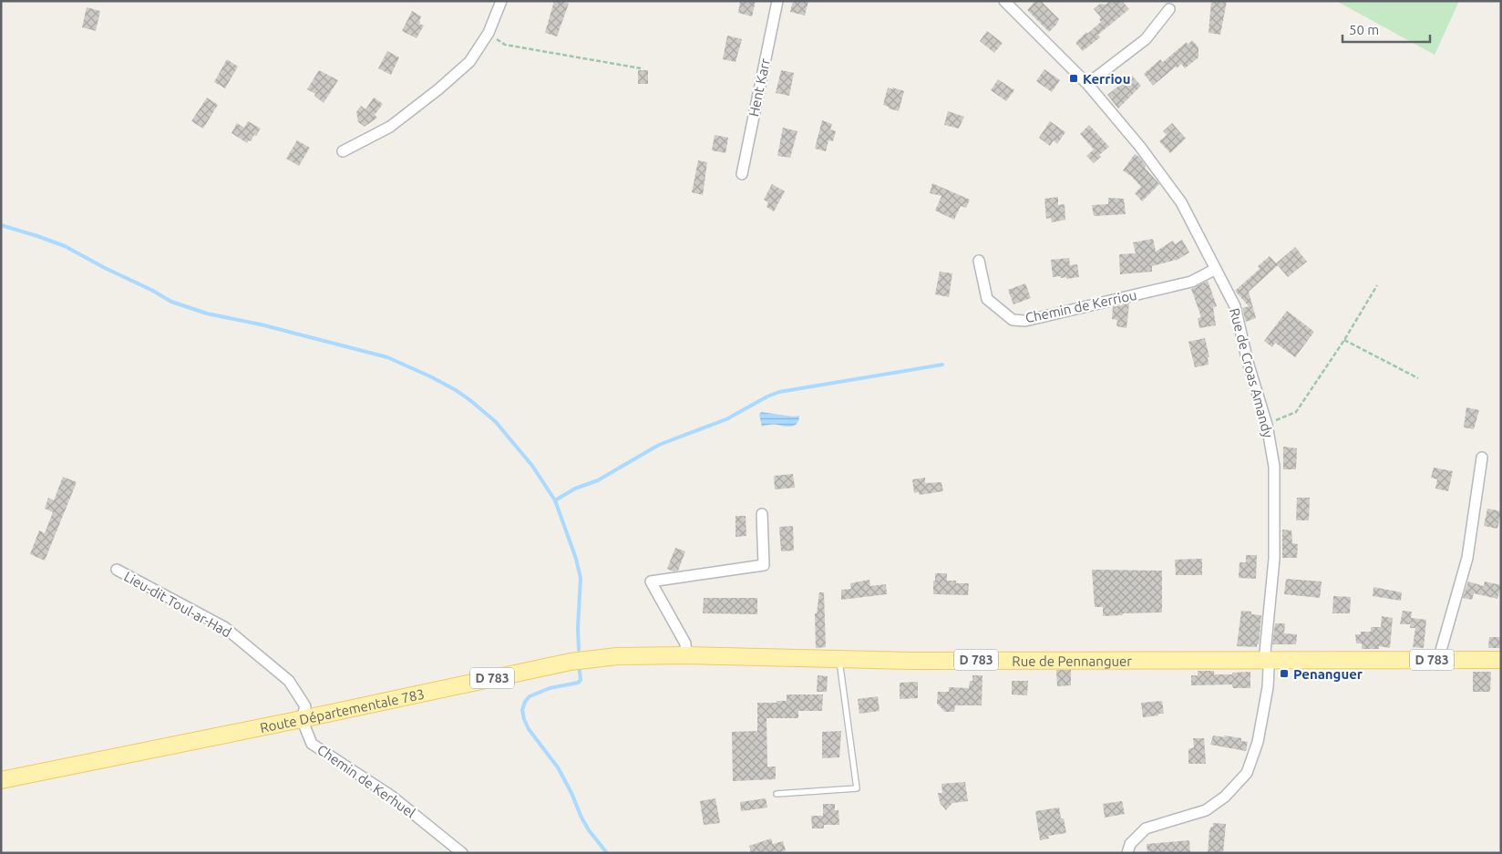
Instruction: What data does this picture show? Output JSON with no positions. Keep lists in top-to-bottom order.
{
  "streets": {
    "main road": ["D 783", "Rue de Pennanguer", "Route Départementale 783"],
    "street": [
      "Hent Karr",
      "Chemin de Kerriou",
      "Rue de Croas Amandy",
      "Lieu-dit Toul-ar-Had",
      "Chemin de Kerhuel"
    ]
  },
  "crossings": [
    ["Chemin de Kerriou", "Rue de Croas Amandy"],
    ["Rue de Croas Amandy", "D 783"],
    ["Rue de Croas Amandy", "Rue de Pennanguer"],
    ["Lieu-dit Toul-ar-Had", "Route Départementale 783"],
    ["Lieu-dit Toul-ar-Had", "Chemin de Kerhuel"],
    ["D 783", "Rue de Pennanguer"],
    ["Rue de Pennanguer", "Route Départementale 783"],
    ["Route Départementale 783", "Chemin de Kerhuel"]
  ],
  "places": {
    "transit": ["Kerriou", "Penanguer"]
  },
  "scale_bar": "50 m"
}
